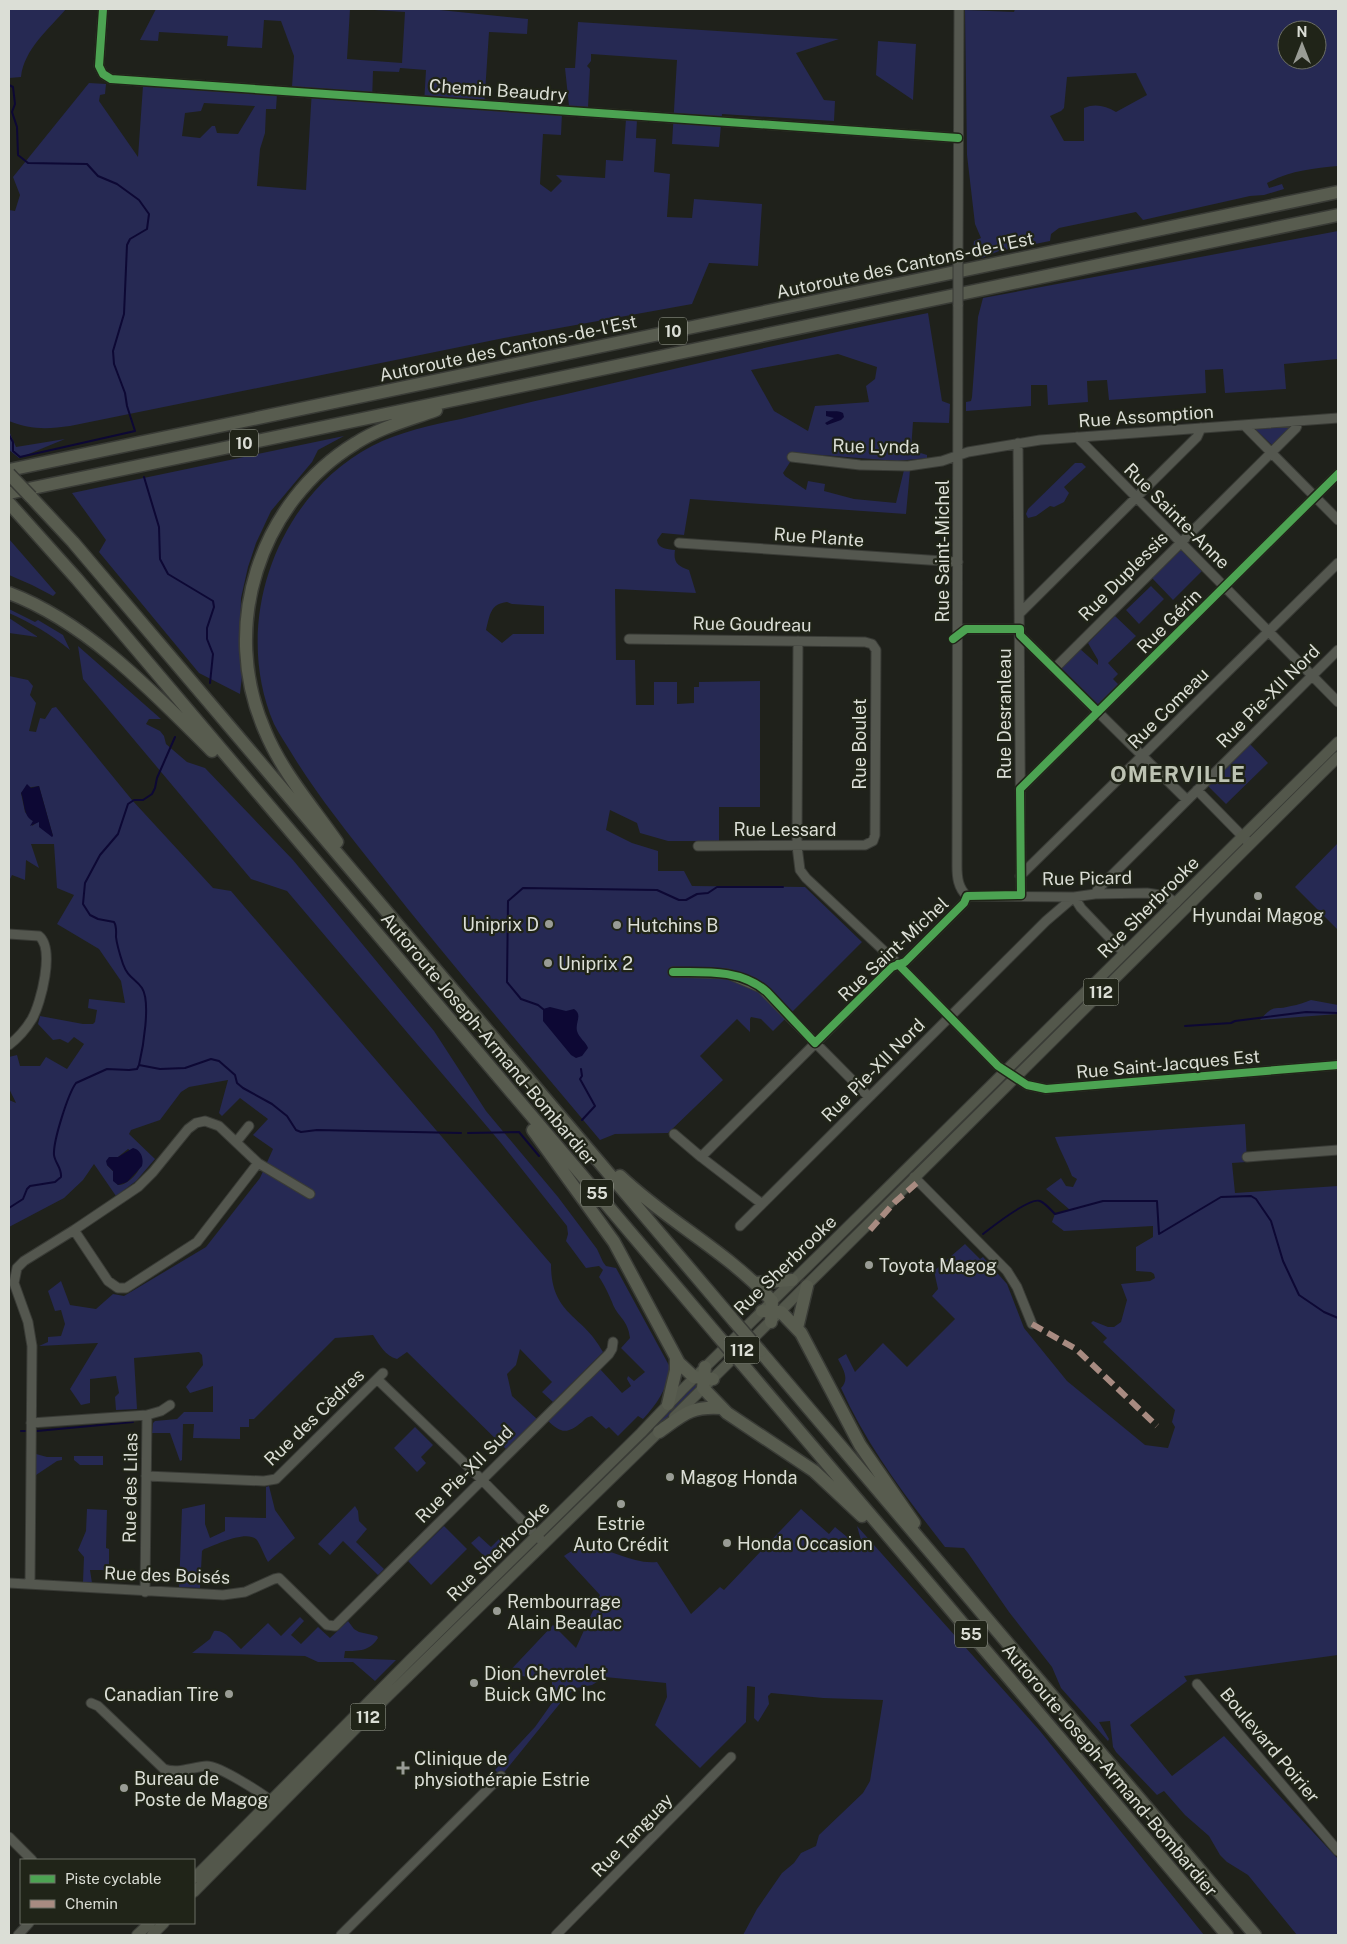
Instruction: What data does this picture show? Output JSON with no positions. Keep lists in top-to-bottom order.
{
  "streets": {
    "highway": [
      "Autoroute des Cantons-de-l'Est",
      "10",
      "Autoroute Joseph-Armand-Bombardier",
      "55"
    ],
    "main road": ["Rue Sherbrooke", "112"],
    "street": [
      "Chemin Beaudry",
      "Rue Assomption",
      "Rue Lynda",
      "Rue Sainte-Anne",
      "Rue Plante",
      "Rue Saint-Michel",
      "Rue Duplessis",
      "Rue Gérin",
      "Rue Goudreau",
      "Rue Pie-XII Nord",
      "Rue Comeau",
      "Rue Desranleau",
      "Rue Boulet",
      "Rue Lessard",
      "Rue Picard",
      "Rue Saint-Jacques Est",
      "Rue des Cèdres",
      "Rue Pie-XII Sud",
      "Rue des Lilas",
      "Rue des Boisés",
      "Boulevard Poirier",
      "Rue Tanguay"
    ]
  },
  "crossings": [
    ["Chemin Beaudry", "Rue Saint-Michel"],
    ["Rue Assomption", "Rue Lynda"],
    ["Rue Assomption", "Rue Sainte-Anne"],
    ["Rue Assomption", "Rue Saint-Michel"],
    ["Rue Assomption", "Rue Duplessis"],
    ["Rue Assomption", "Rue Desranleau"],
    ["Rue Lynda", "Rue Saint-Michel"],
    ["Rue Sainte-Anne", "Rue Duplessis"],
    ["Rue Sainte-Anne", "Rue Gérin"],
    ["Rue Sainte-Anne", "Rue Pie-XII Nord"],
    ["Rue Sainte-Anne", "Rue Comeau"],
    ["Rue Plante", "Rue Saint-Michel"],
    ["Rue Saint-Michel", "Rue Picard"],
    ["Rue Saint-Michel", "Rue Saint-Jacques Est"],
    ["Rue Gérin", "Rue Desranleau"],
    ["Rue Goudreau", "Rue Boulet"],
    ["Rue Goudreau", "Rue Saint-Jacques Est"],
    ["Rue Pie-XII Nord", "Rue Picard"],
    ["Rue Pie-XII Nord", "Rue Saint-Jacques Est"],
    ["Rue Comeau", "Rue Desranleau"],
    ["Rue Desranleau", "Rue Picard"],
    ["Rue Boulet", "Rue Lessard"],
    ["Rue Lessard", "Rue Saint-Jacques Est"],
    ["Rue Picard", "Rue Sherbrooke"],
    ["Rue Sherbrooke", "Rue Saint-Jacques Est"],
    ["Rue des Cèdres", "Rue Pie-XII Sud"],
    ["Rue des Cèdres", "Rue des Lilas"],
    ["Rue Pie-XII Sud", "Rue des Boisés"],
    ["Rue des Lilas", "Rue des Boisés"]
  ],
  "districts": ["OMERVILLE"],
  "places": {
    "other": [
      "Hyundai Magog",
      "Uniprix D",
      "Hutchins B",
      "Uniprix 2",
      "Toyota Magog",
      "Magog Honda",
      "Estrie Auto Crédit",
      "Honda Occasion",
      "Rembourrage Alain Beaulac",
      "Dion Chevrolet Buick GMC Inc",
      "Canadian Tire",
      "Bureau de Poste de Magog"
    ],
    "health": ["Clinique de physiothérapie Estrie"]
  },
  "legend": ["Piste cyclable", "Chemin"],
  "north": "top"
}
